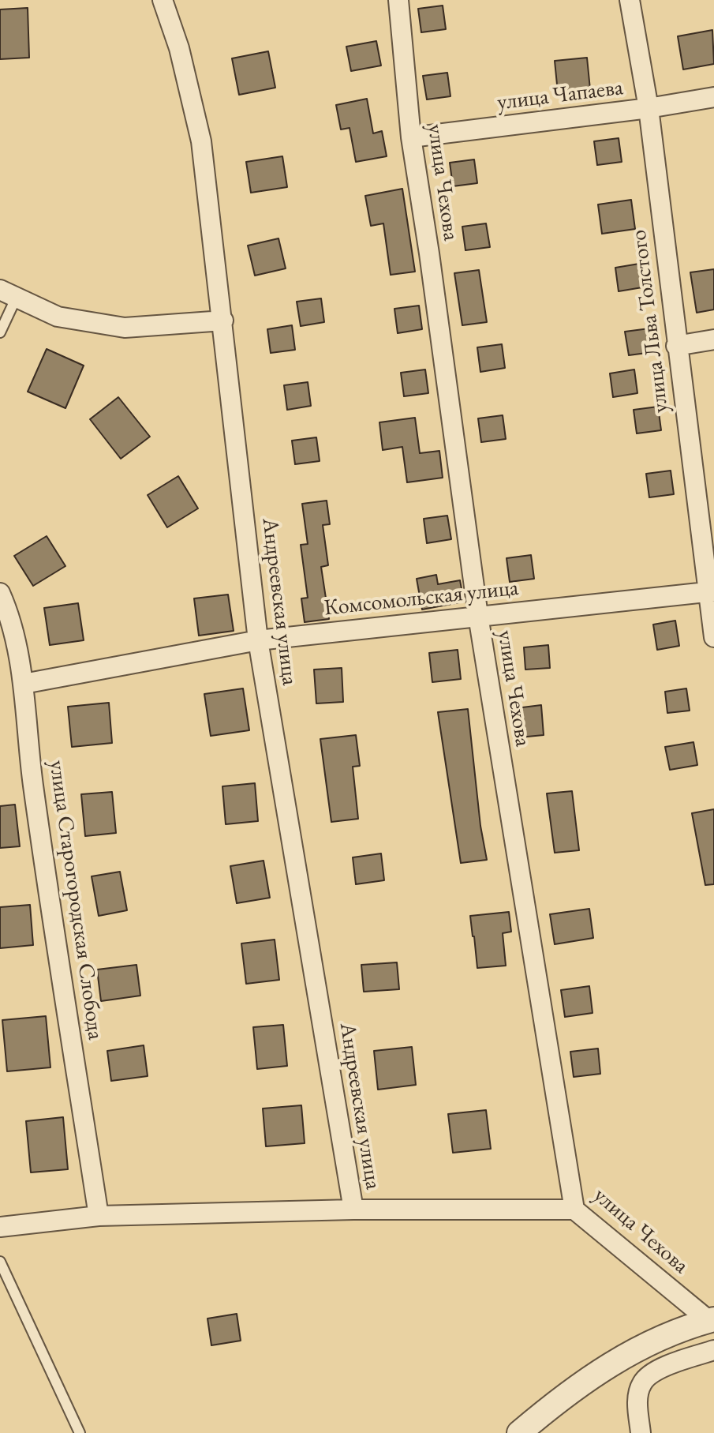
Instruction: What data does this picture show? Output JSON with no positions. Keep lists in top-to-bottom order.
{
  "streets": {
    "street": [
      "улица Чапаева",
      "улица Чехова",
      "улица Льва Толстого",
      "Комсомольская улица",
      "Андреевская улица",
      "улица Старогородская Слобода"
    ]
  },
  "crossings": [
    ["улица Чапаева", "улица Чехова"],
    ["улица Чапаева", "улица Льва Толстого"],
    ["улица Чехова", "Комсомольская улица"],
    ["улица Льва Толстого", "Комсомольская улица"],
    ["Комсомольская улица", "Андреевская улица"],
    ["Комсомольская улица", "улица Старогородская Слобода"]
  ]
}
